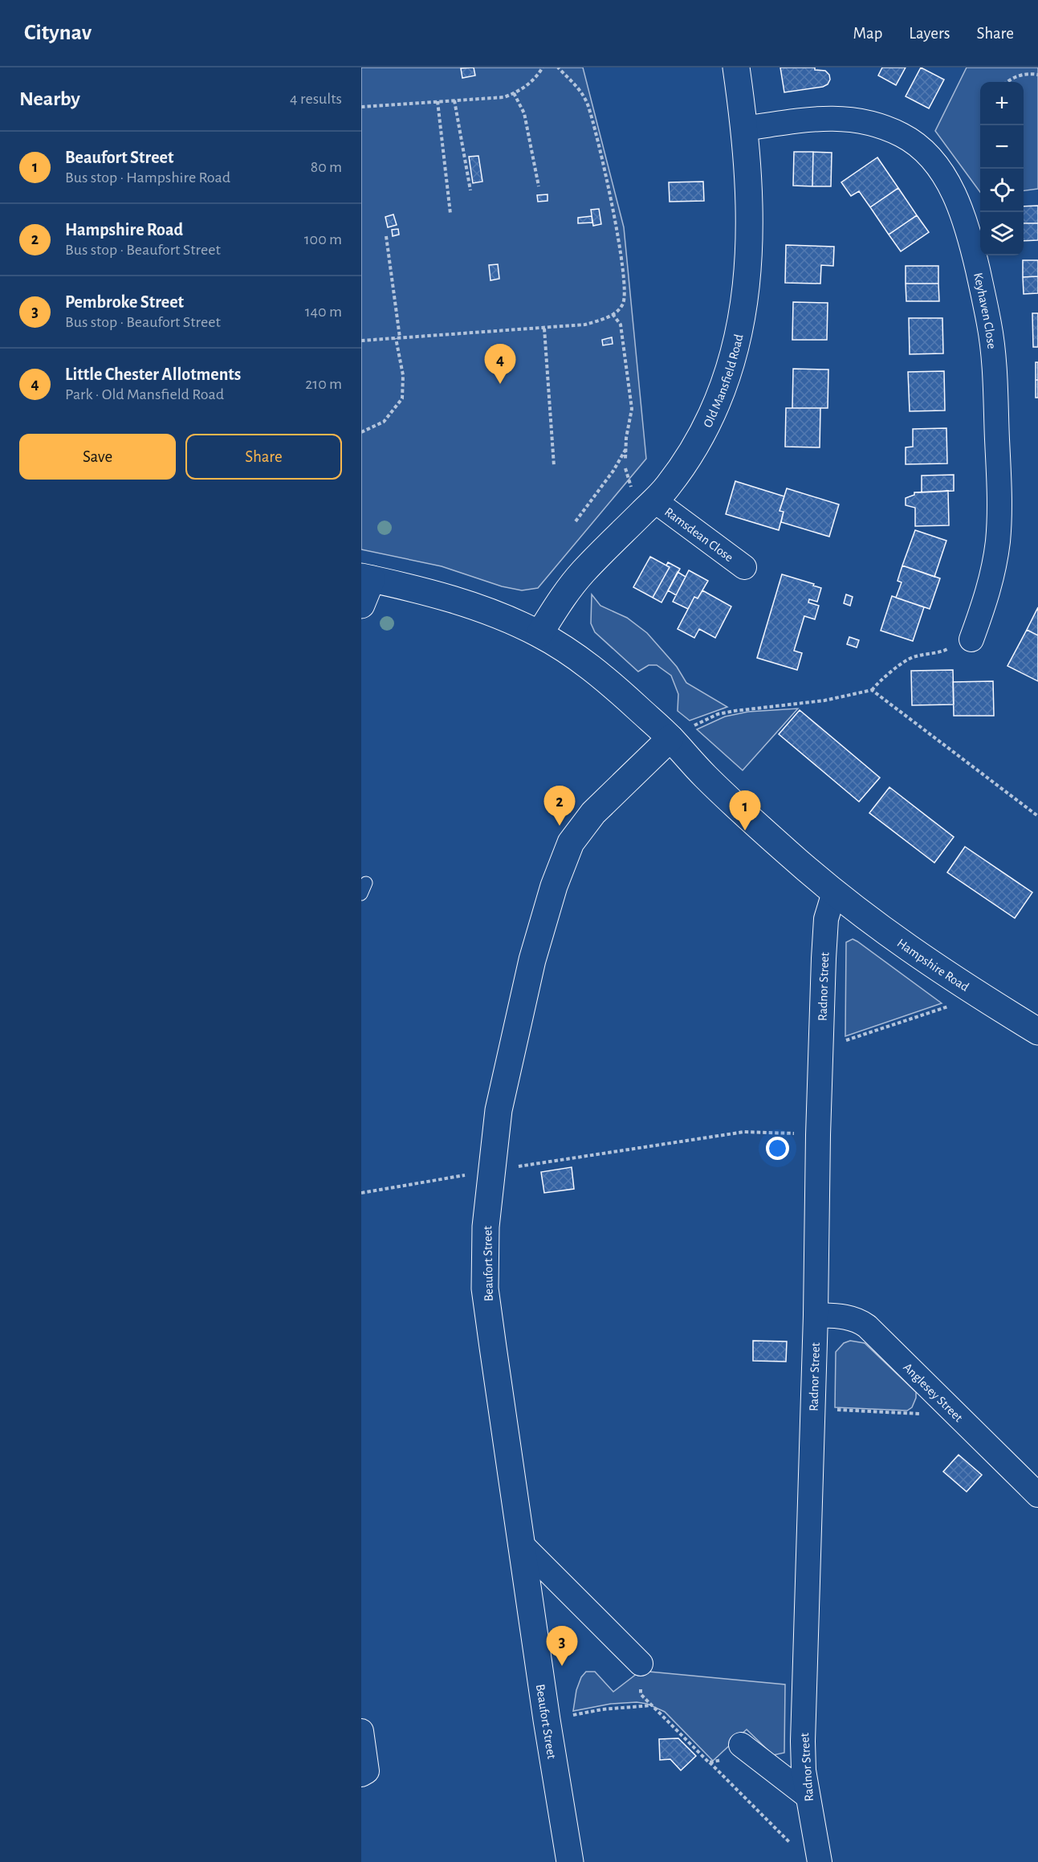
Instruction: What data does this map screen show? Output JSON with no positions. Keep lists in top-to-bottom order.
{
  "streets": {
    "street": [
      "Keyhaven Close",
      "Old Mansfield Road",
      "Ramsdean Close",
      "Hampshire Road",
      "Radnor Street",
      "Beaufort Street",
      "Anglesey Street"
    ]
  },
  "crossings": [
    ["Keyhaven Close", "Old Mansfield Road"],
    ["Old Mansfield Road", "Ramsdean Close"],
    ["Old Mansfield Road", "Hampshire Road"],
    ["Hampshire Road", "Radnor Street"],
    ["Hampshire Road", "Beaufort Street"],
    ["Radnor Street", "Anglesey Street"]
  ],
  "page": {
    "header": "Citynav",
    "nav": ["Map", "Layers", "Share"],
    "heading": ["Nearby", "4 results"],
    "map_buttons": ["+", "−"],
    "list": [
      {
        "mark": "1",
        "name": "Beaufort Street",
        "note": "Bus stop · Hampshire Road",
        "value": "80 m"
      },
      {
        "mark": "2",
        "name": "Hampshire Road",
        "note": "Bus stop · Beaufort Street",
        "value": "100 m"
      },
      {
        "mark": "3",
        "name": "Pembroke Street",
        "note": "Bus stop · Beaufort Street",
        "value": "140 m"
      },
      {
        "mark": "4",
        "name": "Little Chester Allotments",
        "note": "Park · Old Mansfield Road",
        "value": "210 m"
      }
    ],
    "pins": [
      "4",
      "2",
      "1",
      "3"
    ],
    "buttons": ["Save", "Share"]
  }
}
